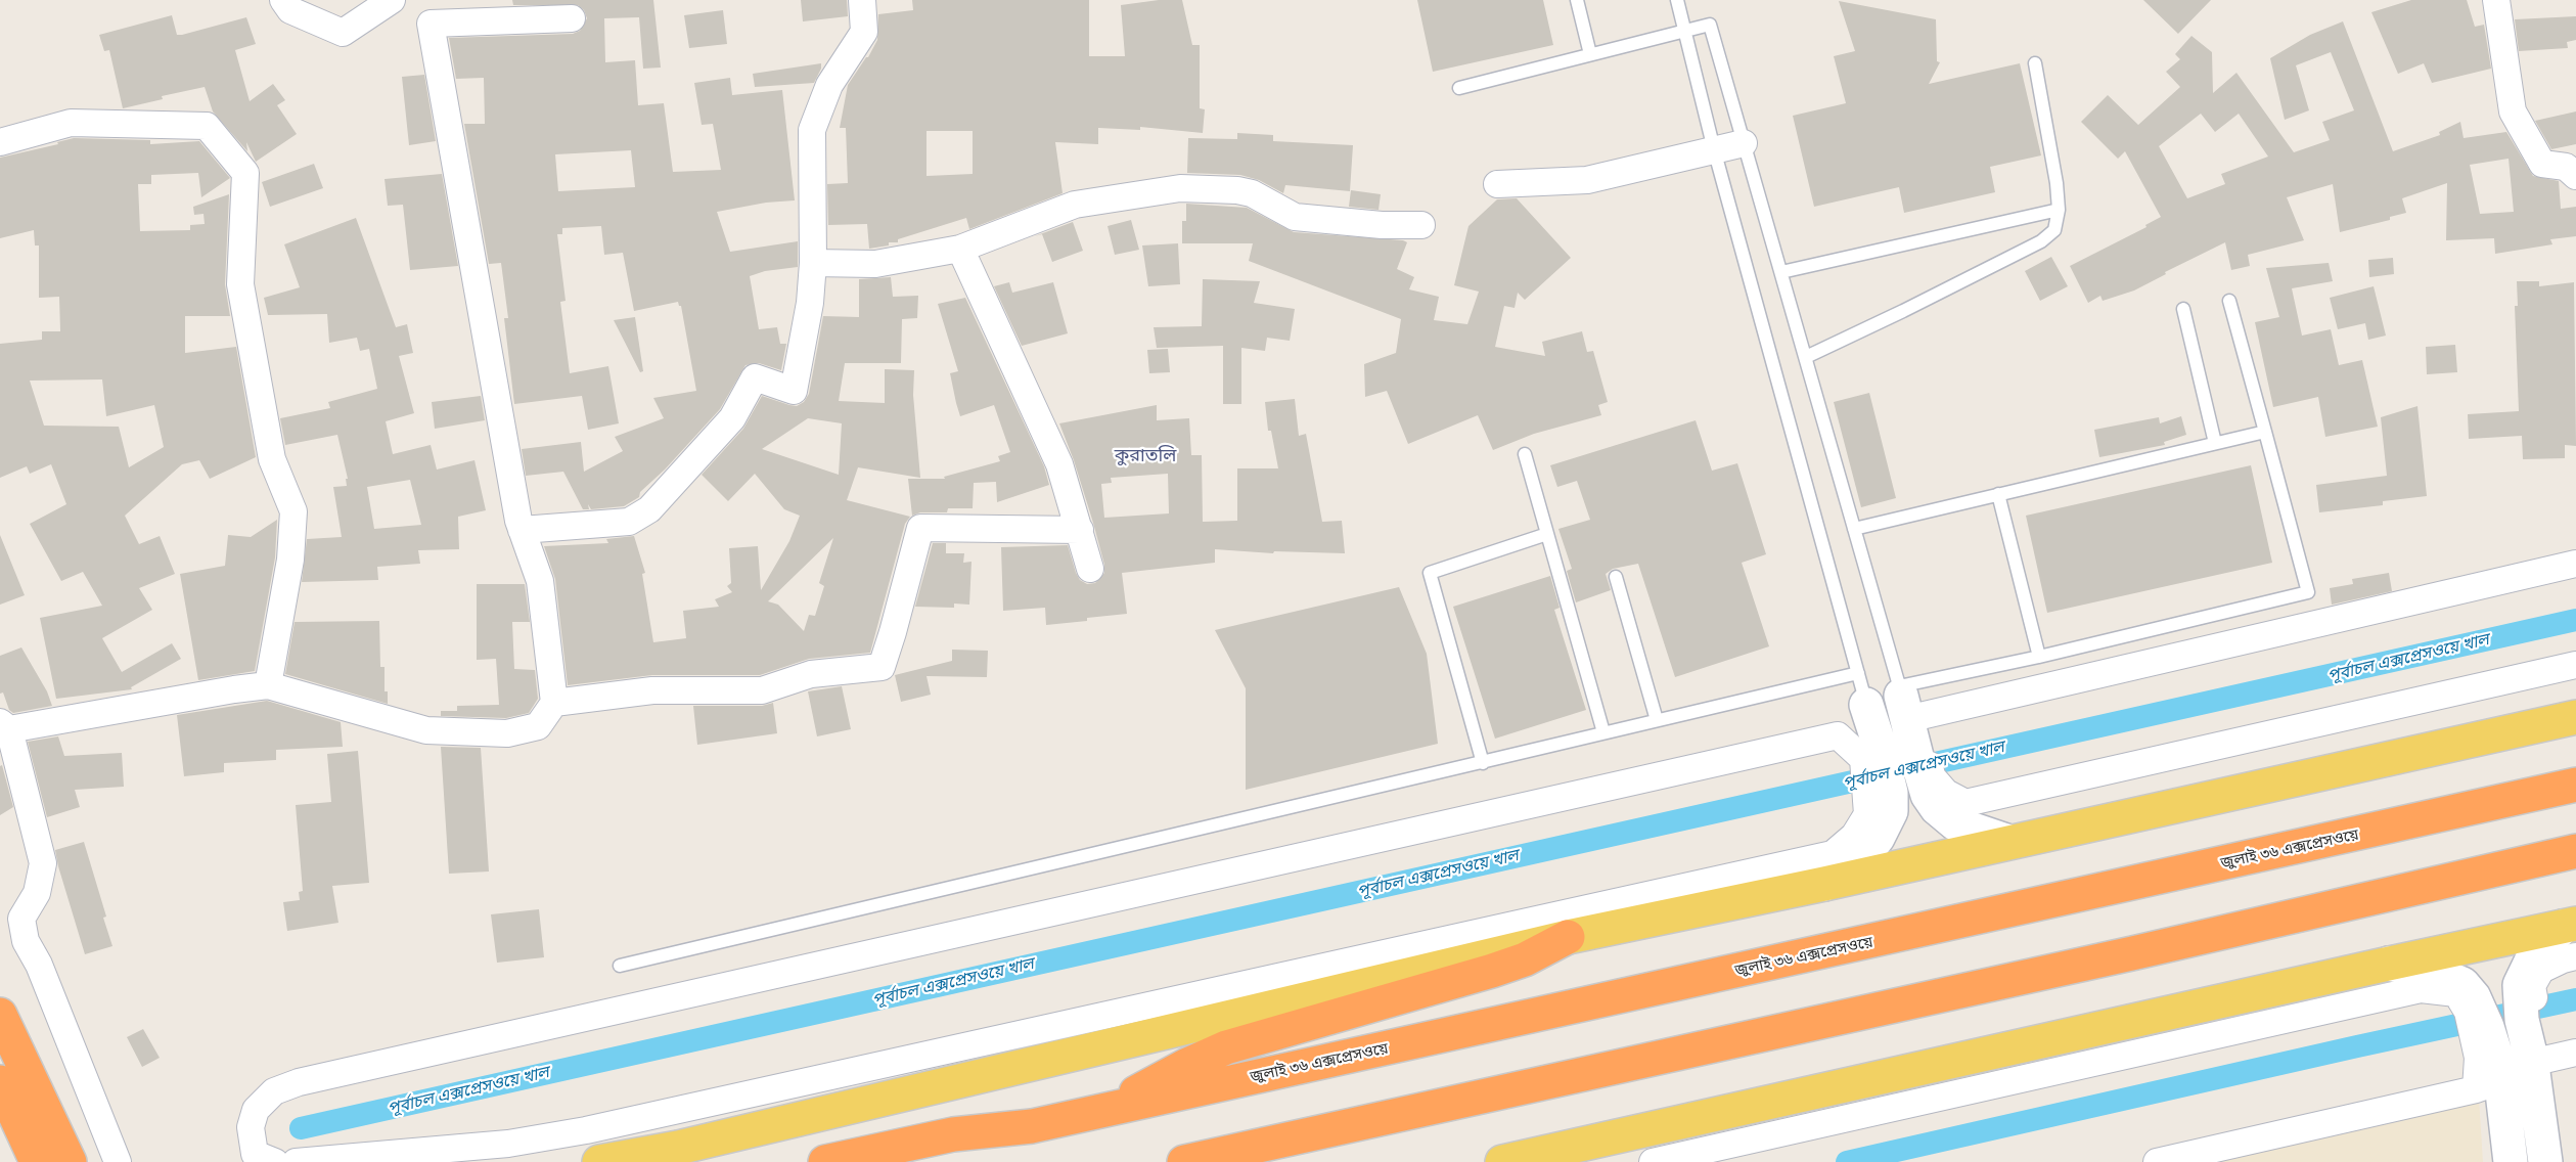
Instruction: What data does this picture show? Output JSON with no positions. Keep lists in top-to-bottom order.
{
  "streets": {
    "highway": ["জুলাই ৩৬ এক্সপ্রেসওয়ে"]
  },
  "districts": ["কুরাতলি"],
  "water": ["পূর্বাচল এক্সপ্রেসওয়ে খাল"]
}
